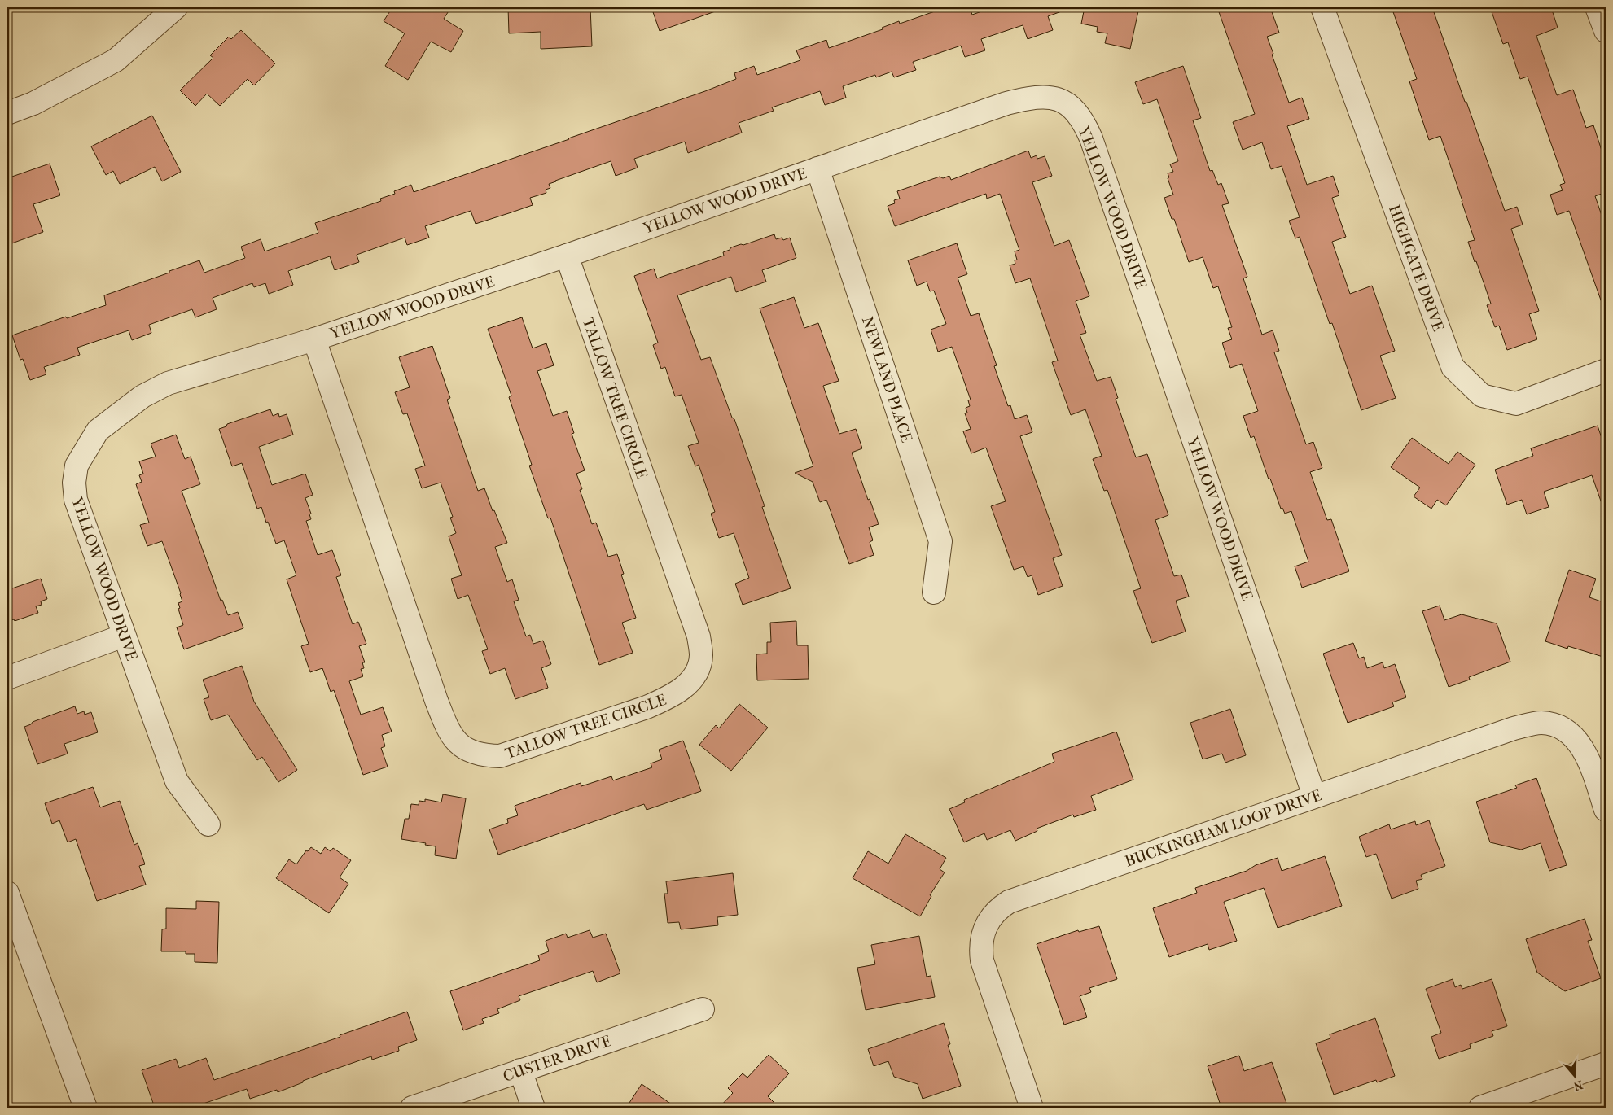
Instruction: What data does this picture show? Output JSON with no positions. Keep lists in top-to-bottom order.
{
  "streets": {
    "street": [
      "YELLOW WOOD DRIVE",
      "HIGHGATE DRIVE",
      "NEWLAND PLACE",
      "TALLOW TREE CIRCLE",
      "BUCKINGHAM LOOP DRIVE",
      "CUSTER DRIVE"
    ]
  },
  "crossings": [
    ["YELLOW WOOD DRIVE", "NEWLAND PLACE"],
    ["YELLOW WOOD DRIVE", "TALLOW TREE CIRCLE"],
    ["YELLOW WOOD DRIVE", "BUCKINGHAM LOOP DRIVE"]
  ],
  "north": "bottom"
}
